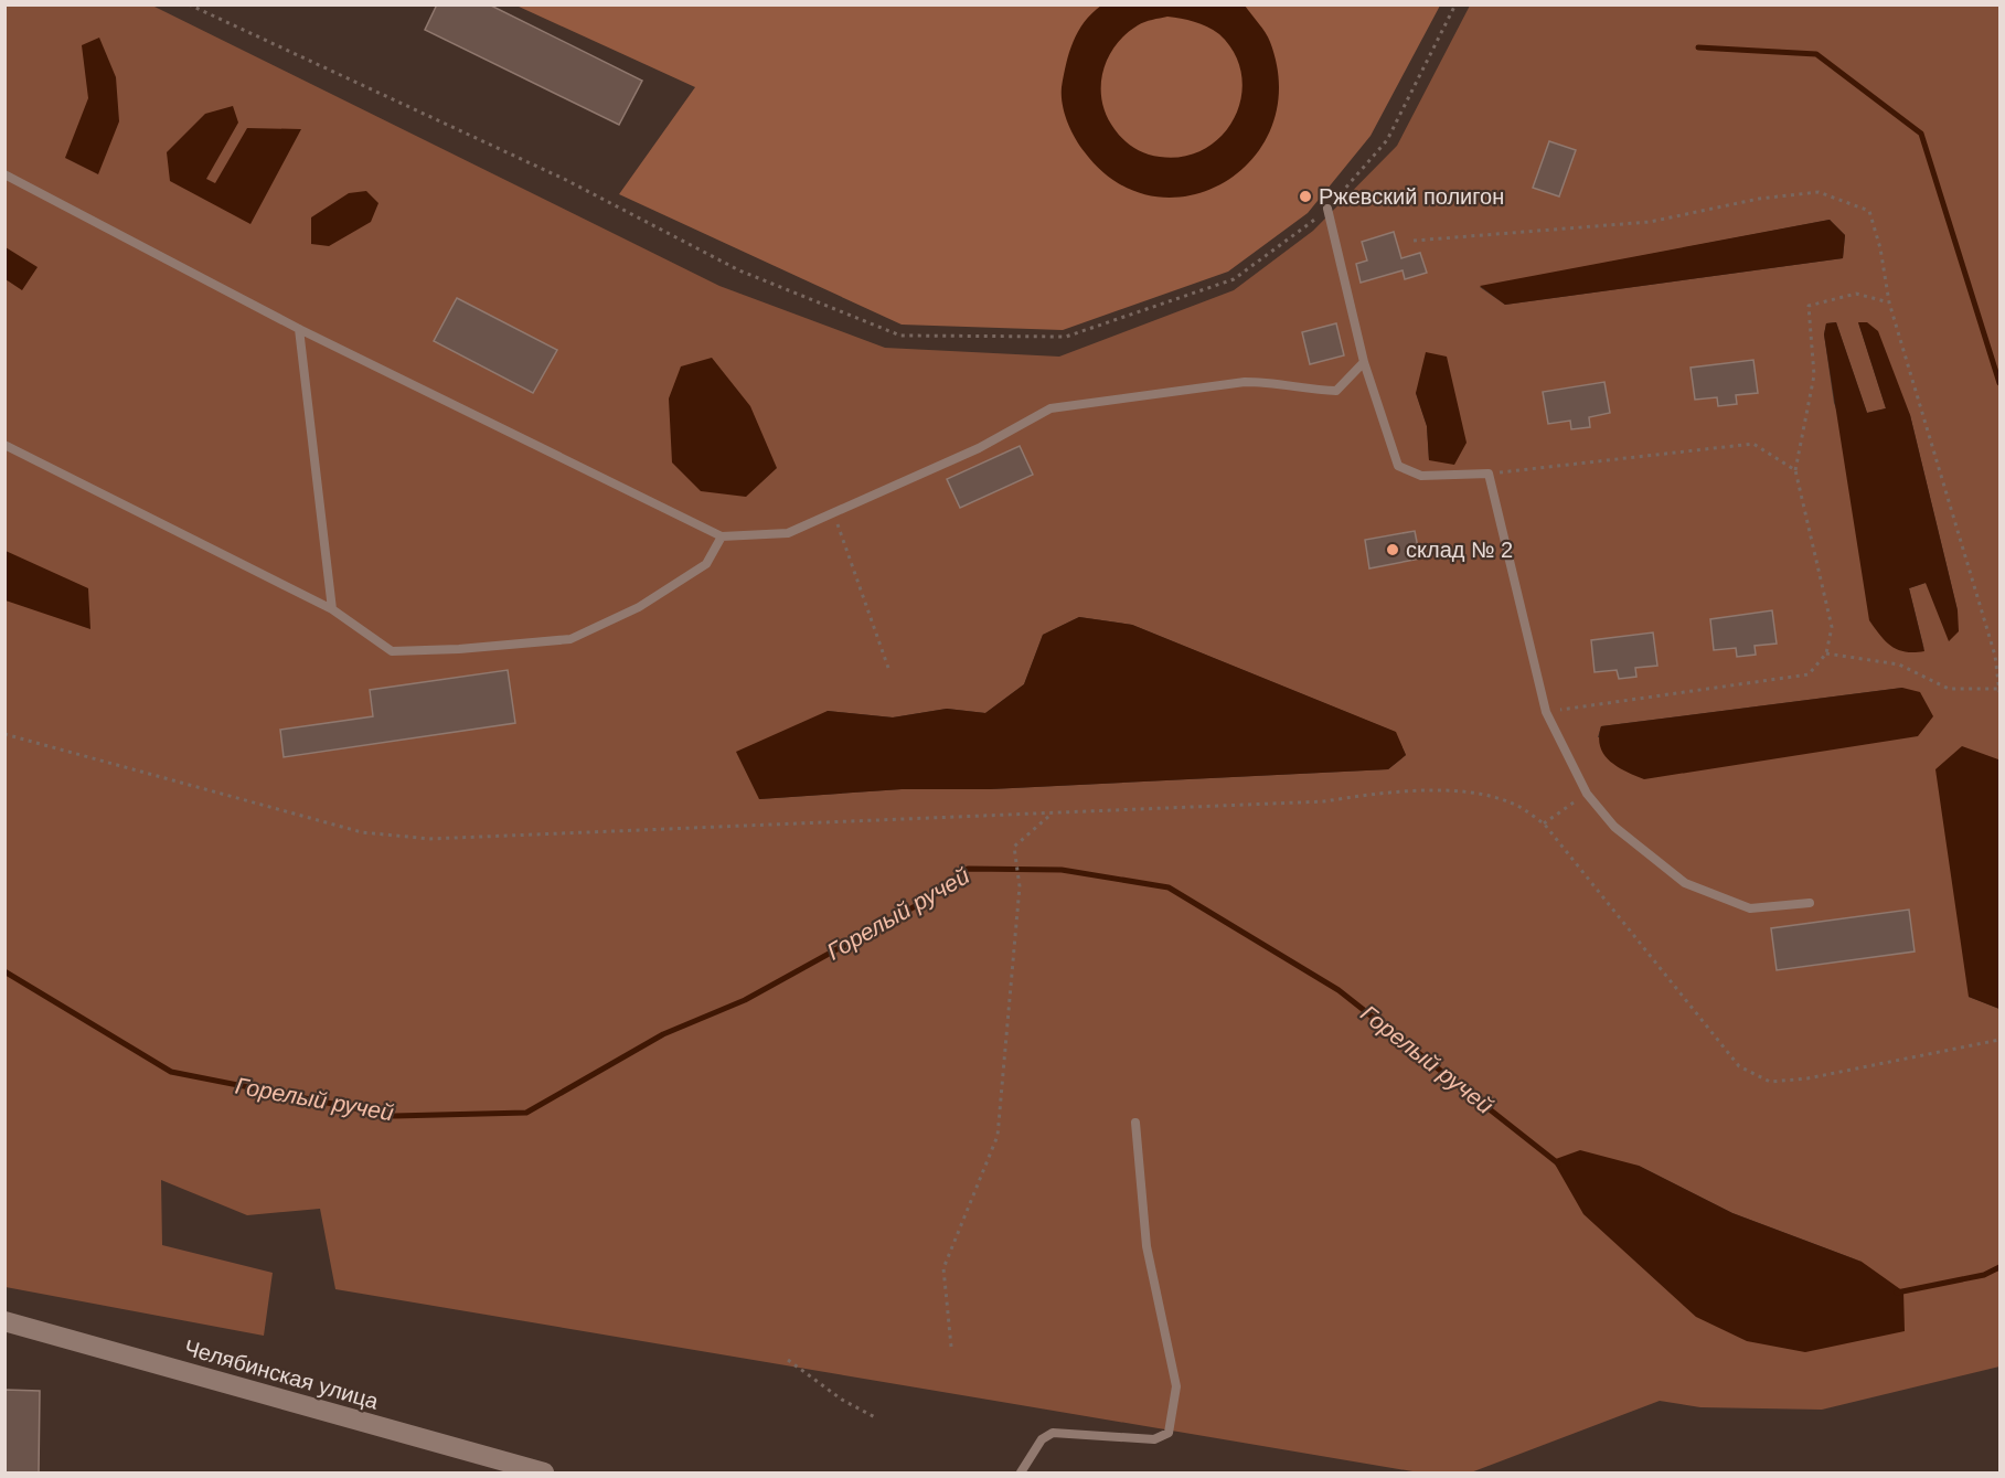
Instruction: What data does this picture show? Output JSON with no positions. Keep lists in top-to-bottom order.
{
  "streets": {
    "street": ["Челябинская улица"]
  },
  "water": ["Горелый ручей"],
  "places": ["Ржевский полигон", "склад № 2"]
}
